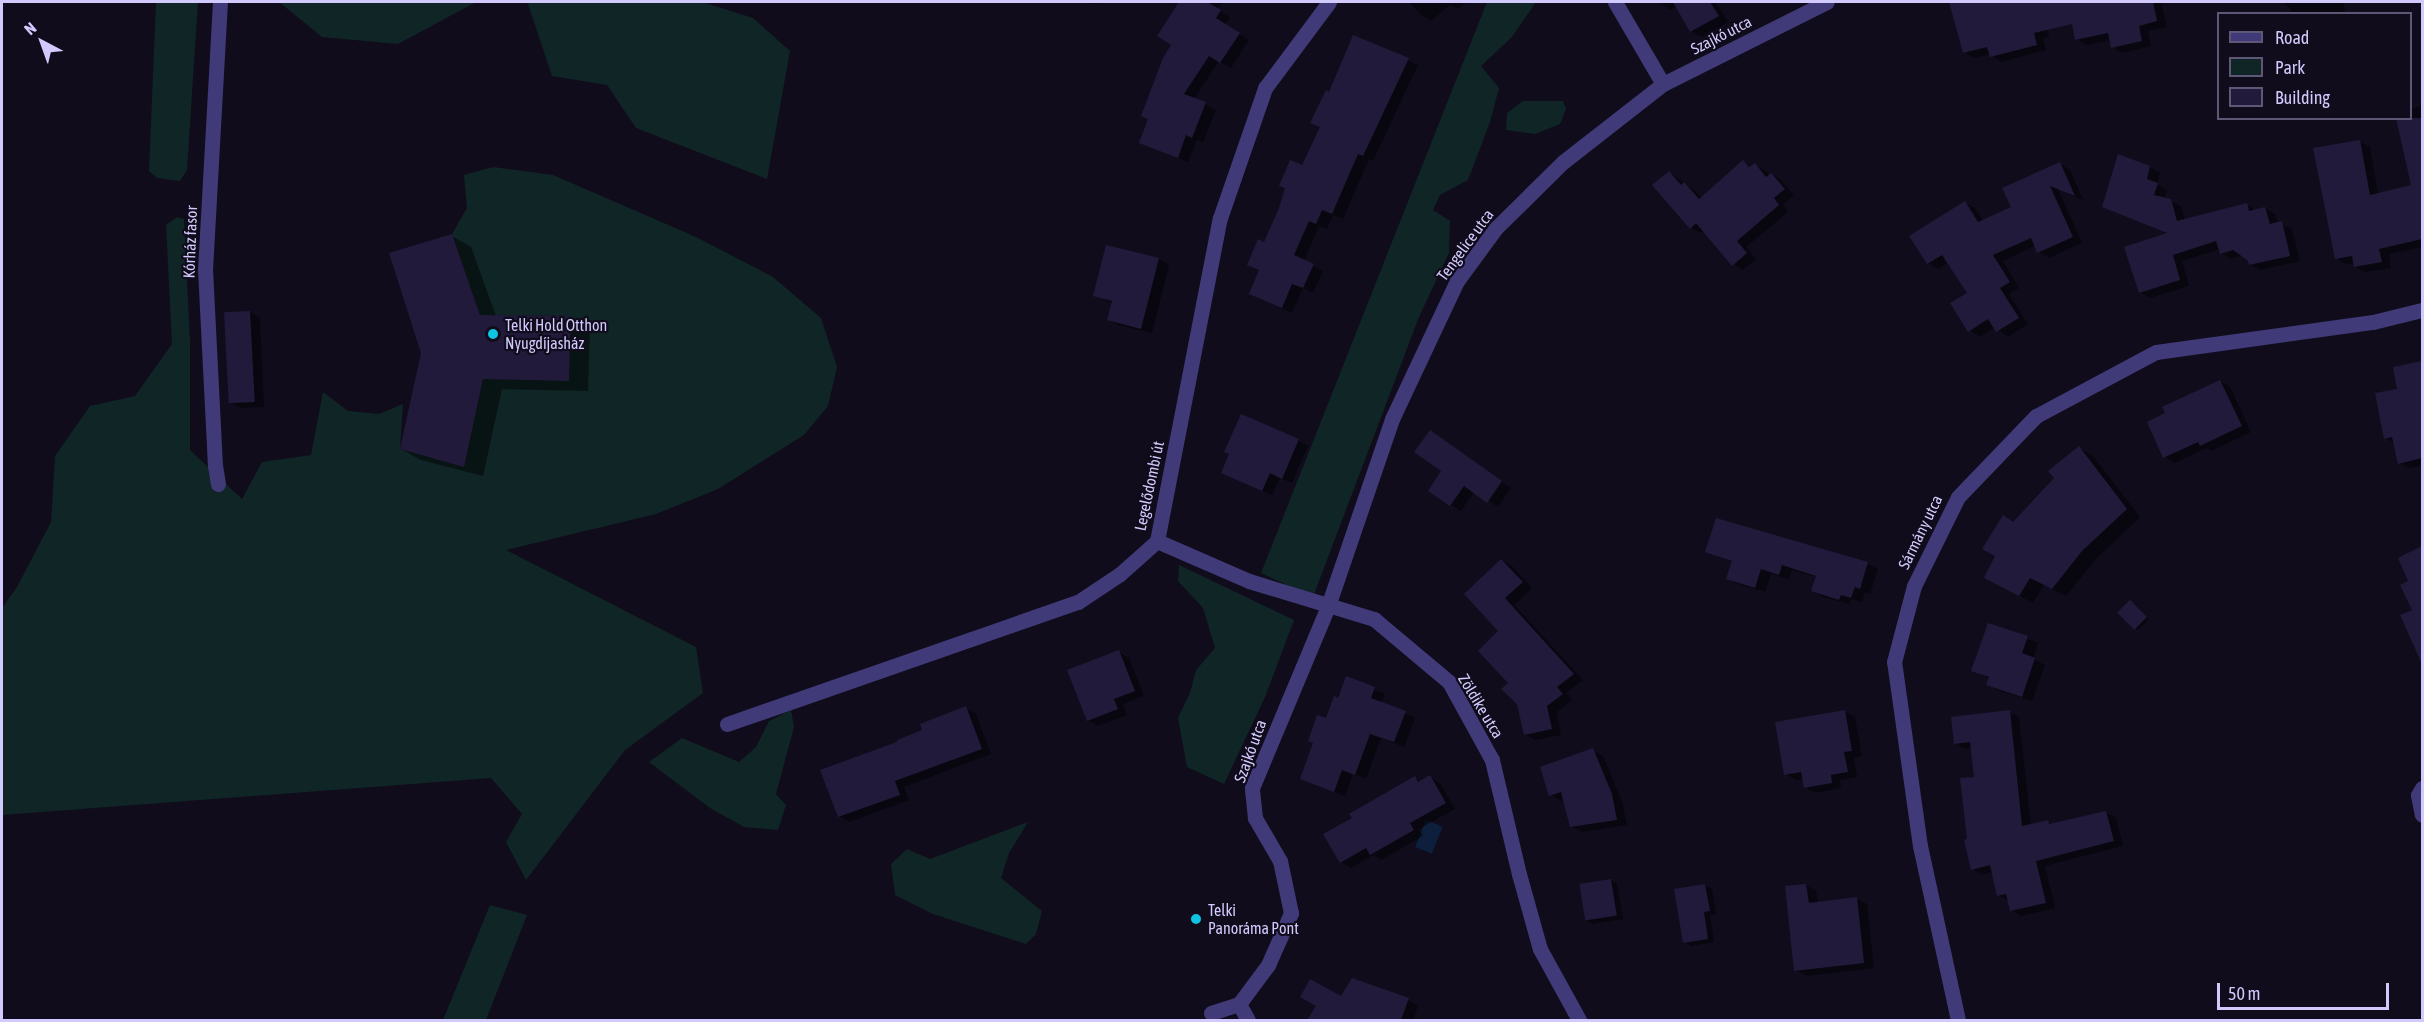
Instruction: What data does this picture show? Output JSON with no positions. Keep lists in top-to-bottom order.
{
  "streets": {
    "street": [
      "Szajkó utca",
      "Kórház fasor",
      "Tengelice utca",
      "Legelődombi út",
      "Sármány utca",
      "Zöldike utca"
    ]
  },
  "crossings": [
    ["Szajkó utca", "Tengelice utca"],
    ["Szajkó utca", "Zöldike utca"],
    ["Tengelice utca", "Zöldike utca"],
    ["Legelődombi út", "Zöldike utca"]
  ],
  "places": ["Telki Hold Otthon Nyugdíjasház", "Telki Panoráma Pont"],
  "legend": ["Road", "Park", "Building"],
  "scale_bar": "50 m",
  "north": "top left"
}
